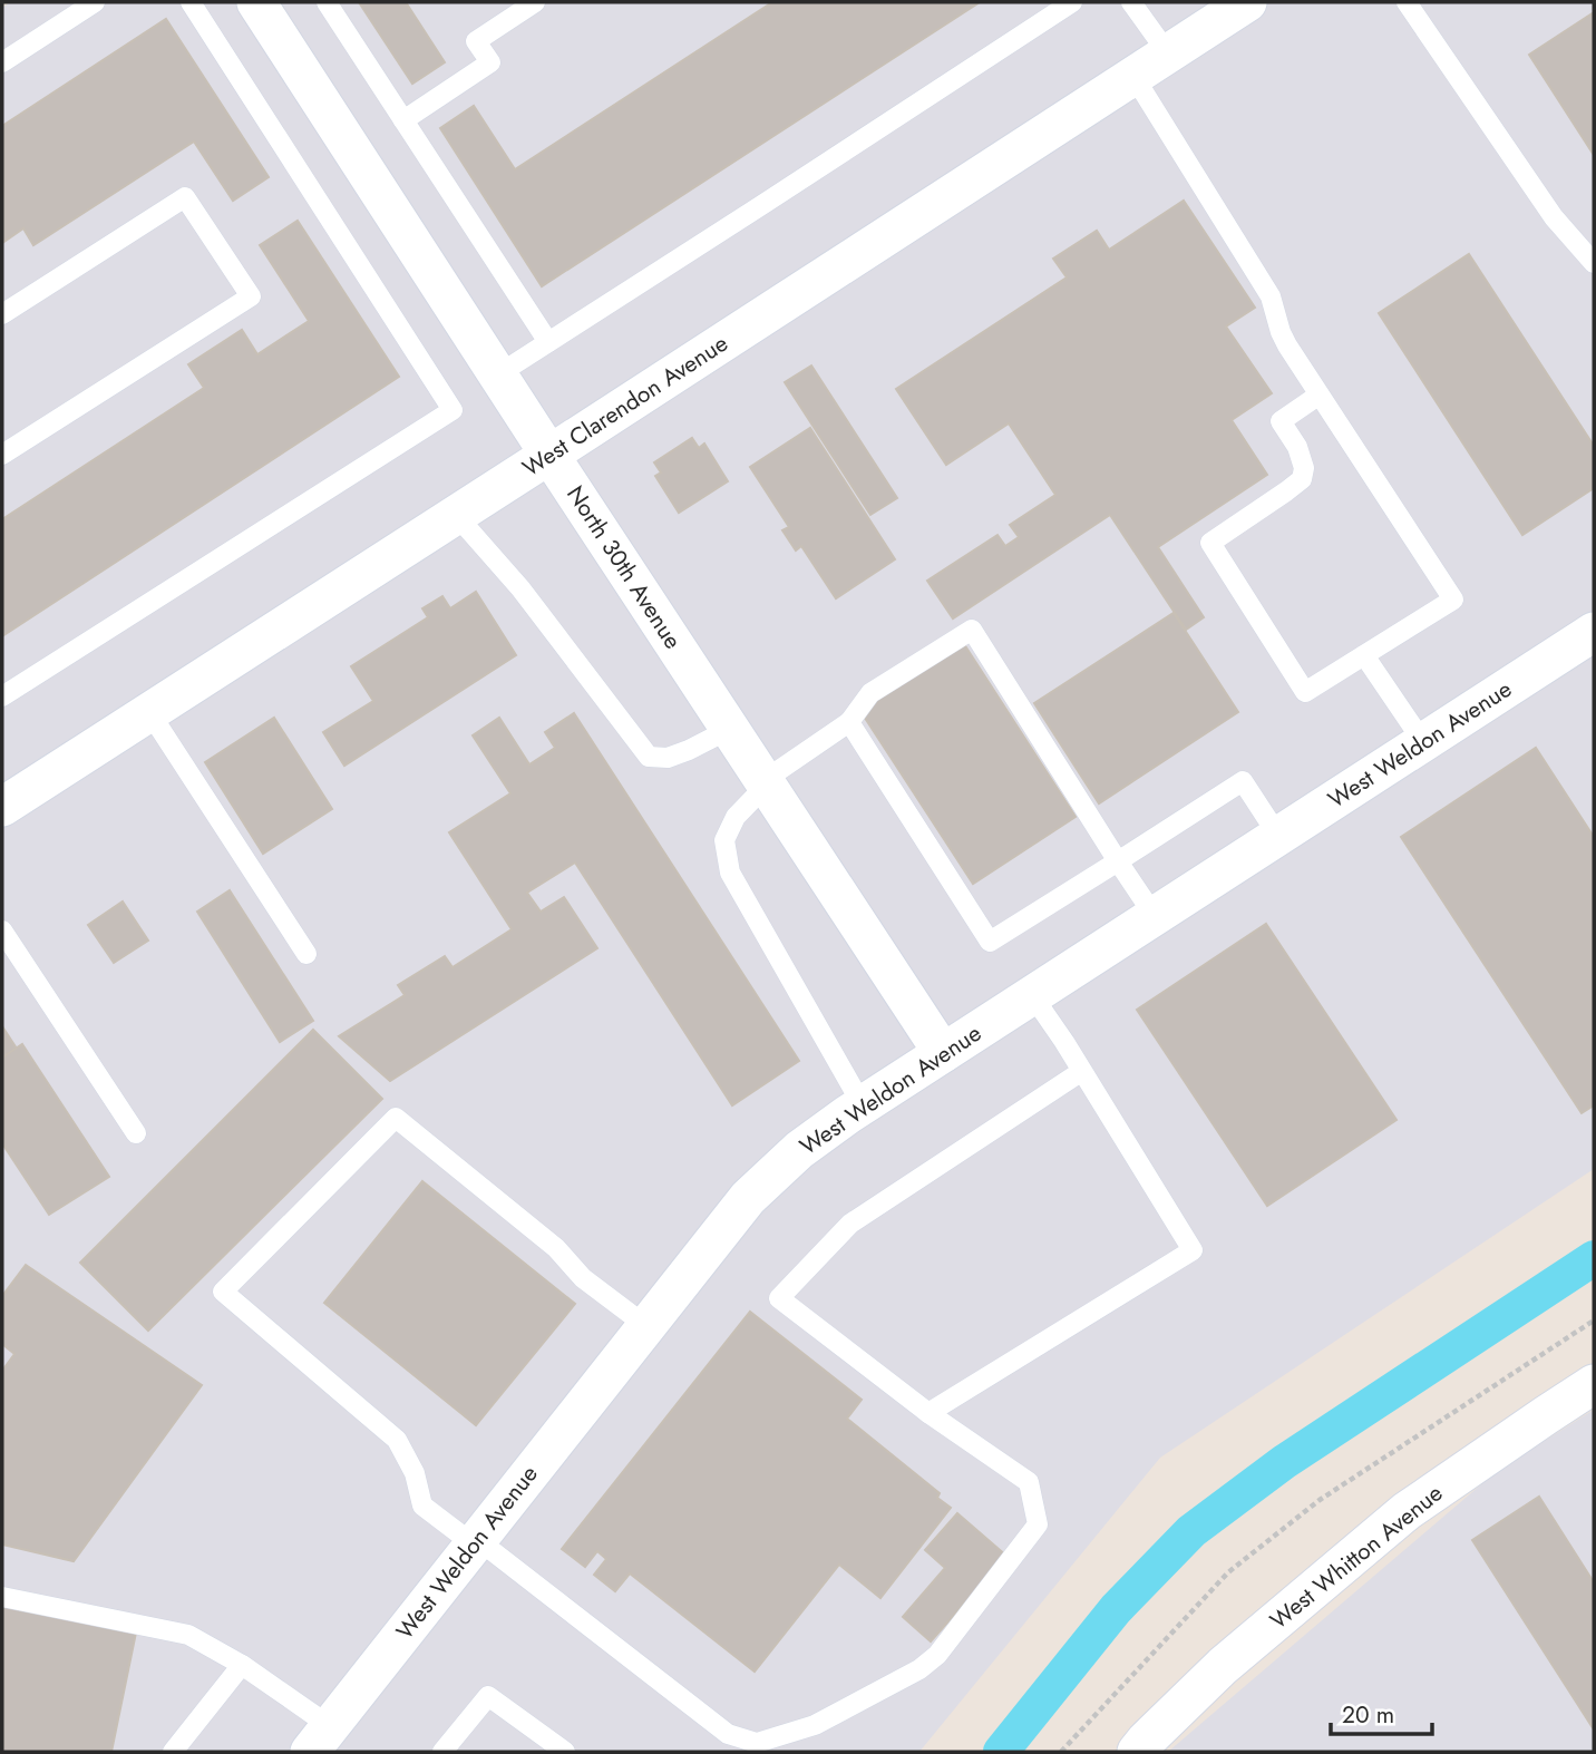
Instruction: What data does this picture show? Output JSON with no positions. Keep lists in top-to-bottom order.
{
  "streets": {
    "street": [
      "West Clarendon Avenue",
      "North 30th Avenue",
      "West Weldon Avenue",
      "West Whitton Avenue"
    ]
  },
  "crossings": [
    ["West Clarendon Avenue", "North 30th Avenue"],
    ["North 30th Avenue", "West Weldon Avenue"]
  ],
  "scale_bar": "20 m"
}
